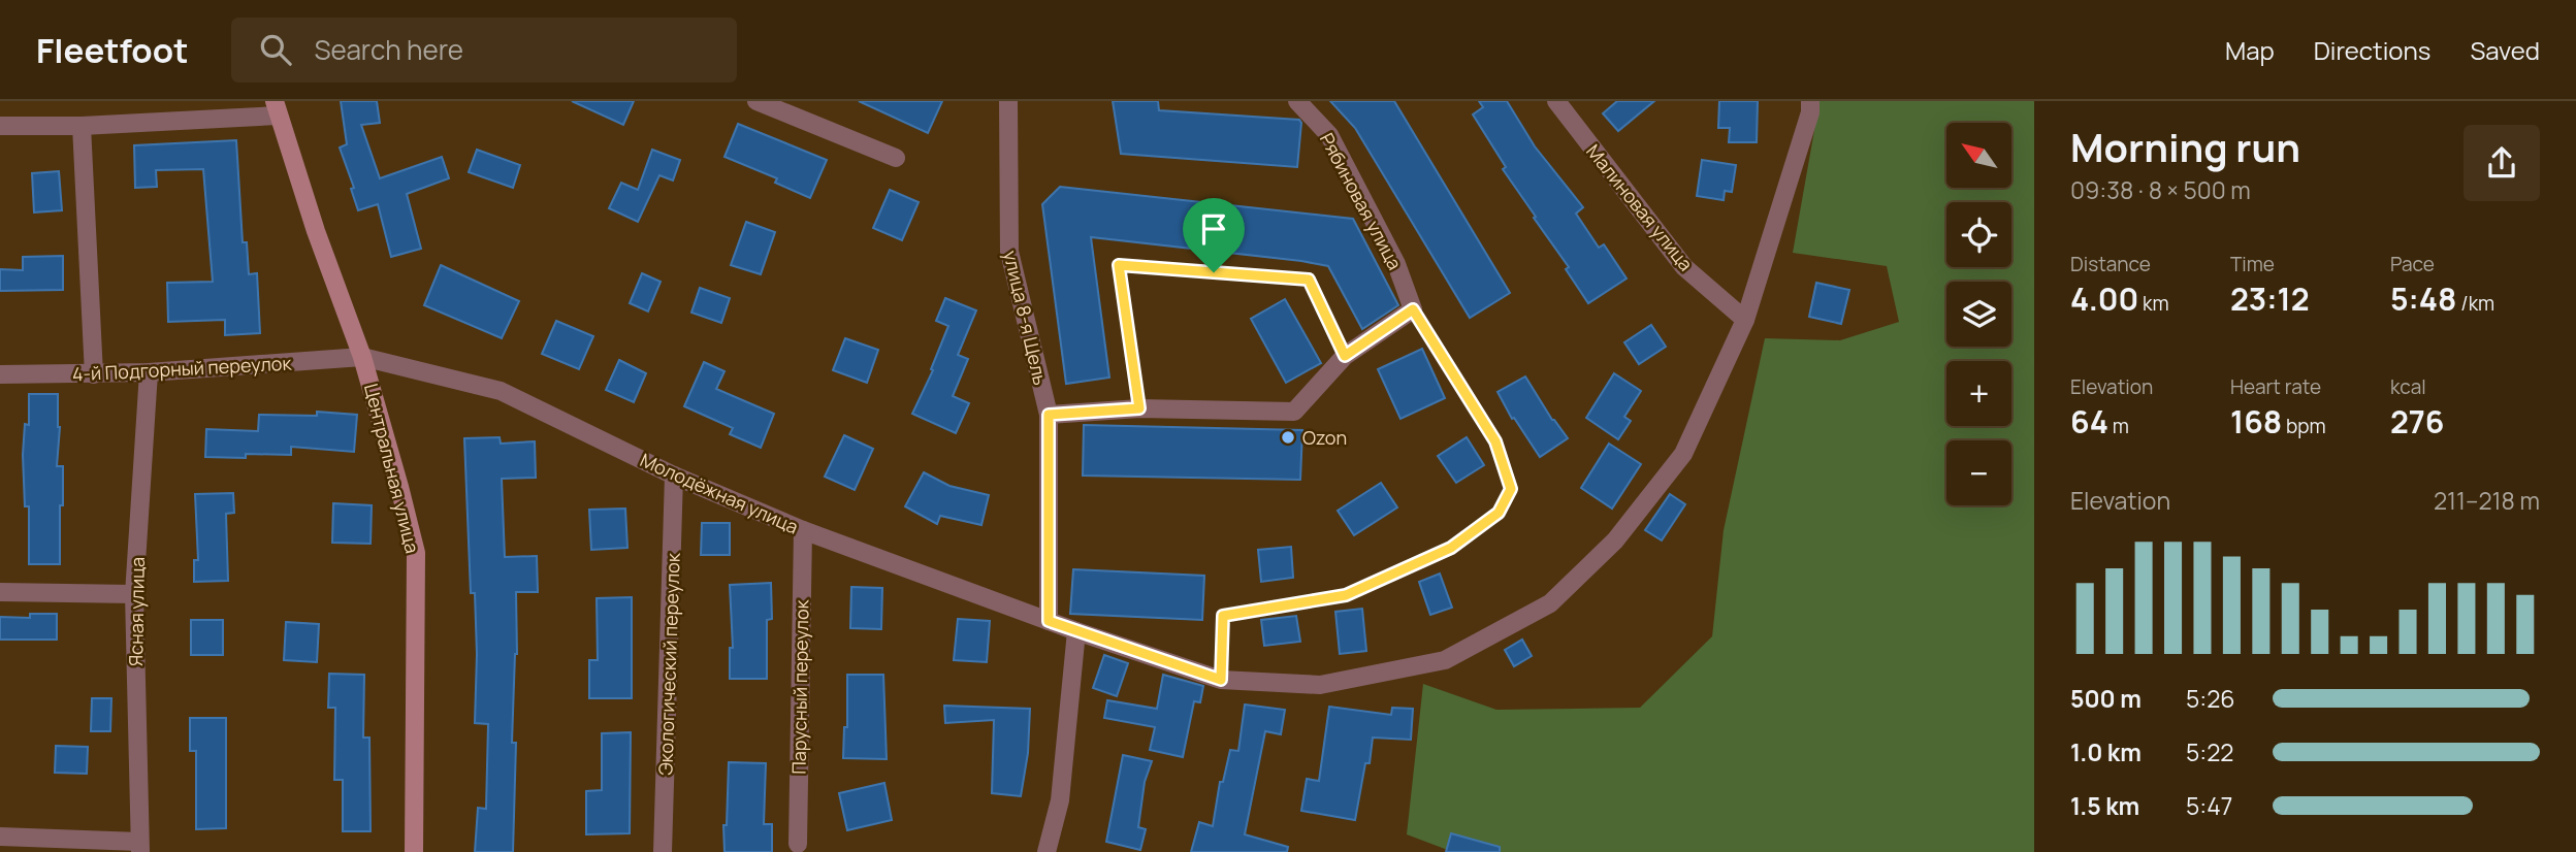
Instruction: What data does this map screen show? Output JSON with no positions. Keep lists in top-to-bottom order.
{
  "streets": {
    "street": [
      "Рябиновая улица",
      "Малиновая улица",
      "улица 8-я Щель",
      "4-й Подгорный переулок",
      "Центральная улица",
      "Молодёжная улица",
      "Ясная улица",
      "Экологический переулок",
      "Парусный переулок"
    ]
  },
  "crossings": [
    ["улица 8-я Щель", "Молодёжная улица"],
    ["4-й Подгорный переулок", "Центральная улица"],
    ["4-й Подгорный переулок", "Молодёжная улица"],
    ["4-й Подгорный переулок", "Ясная улица"],
    ["Центральная улица", "Молодёжная улица"],
    ["Молодёжная улица", "Экологический переулок"],
    ["Молодёжная улица", "Парусный переулок"]
  ],
  "places": ["Ozon"],
  "north": "top left",
  "page": {
    "header": "Fleetfoot",
    "search": "Search here",
    "nav": ["Map", "Directions", "Saved"],
    "heading": ["Morning run", "09:38 · 8 × 500 m"],
    "map_buttons": ["+", "−"],
    "stats": [
      ["Distance", "4.00 km"],
      ["Time", "23:12"],
      ["Pace", "5:48 /km"],
      ["Elevation", "64 m"],
      ["Heart rate", "168 bpm"],
      ["kcal", "276"]
    ],
    "chart": ["Elevation", "211–218 m"],
    "list": [
      {
        "name": "500 m",
        "note": "5:26"
      },
      {
        "name": "1.0 km",
        "note": "5:22"
      },
      {
        "name": "1.5 km",
        "note": "5:47"
      }
    ]
  }
}
